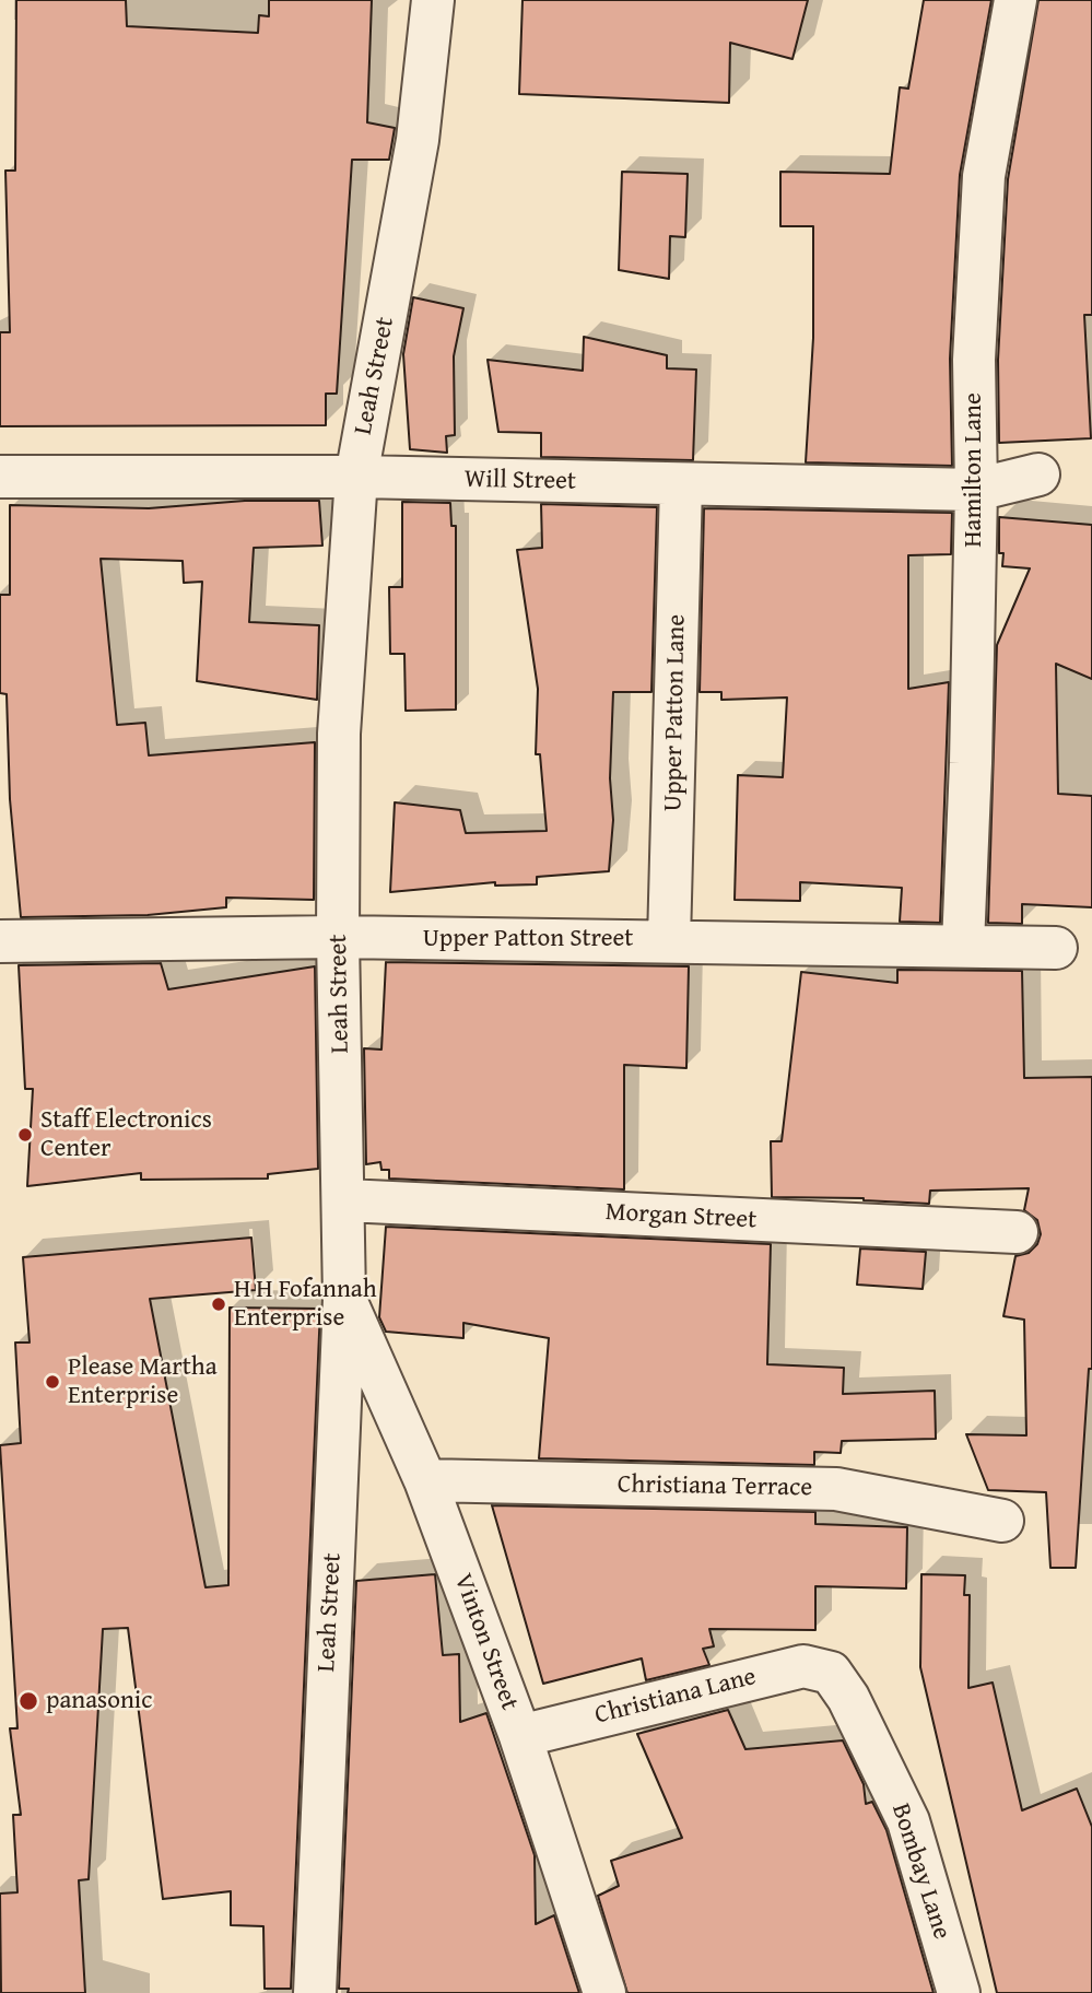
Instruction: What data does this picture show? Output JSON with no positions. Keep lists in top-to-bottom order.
{
  "streets": {
    "street": [
      "Leah Street",
      "Hamilton Lane",
      "Will Street",
      "Upper Patton Lane",
      "Upper Patton Street",
      "Morgan Street",
      "Christiana Terrace",
      "Vinton Street",
      "Christiana Lane",
      "Bombay Lane"
    ]
  },
  "crossings": [
    ["Leah Street", "Will Street"],
    ["Leah Street", "Upper Patton Street"],
    ["Leah Street", "Morgan Street"],
    ["Leah Street", "Vinton Street"],
    ["Hamilton Lane", "Will Street"],
    ["Hamilton Lane", "Upper Patton Street"],
    ["Will Street", "Upper Patton Lane"],
    ["Upper Patton Lane", "Upper Patton Street"],
    ["Christiana Terrace", "Vinton Street"],
    ["Vinton Street", "Christiana Lane"],
    ["Christiana Lane", "Bombay Lane"]
  ],
  "places": [
    "Staff Electronics Center",
    "H H Fofannah Enterprise",
    "Please Martha Enterprise",
    "panasonic"
  ]
}
